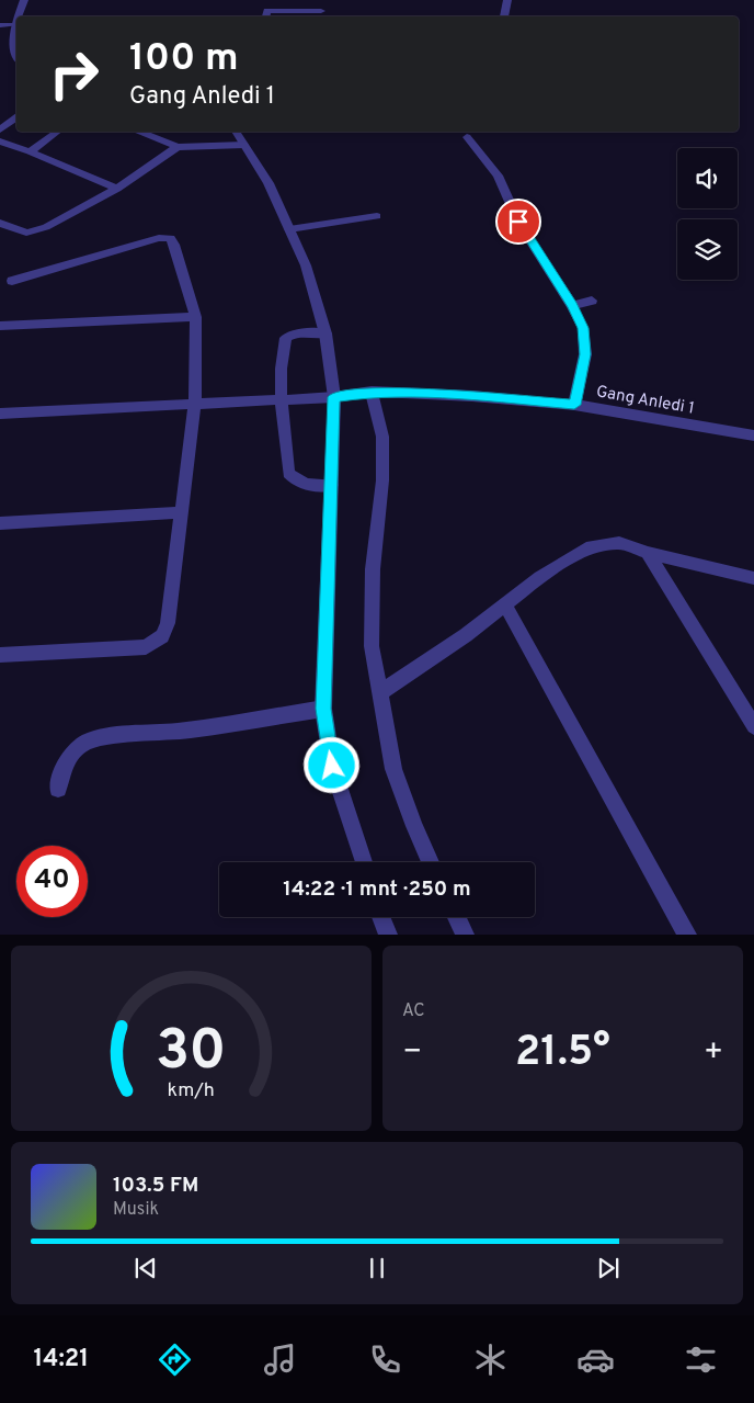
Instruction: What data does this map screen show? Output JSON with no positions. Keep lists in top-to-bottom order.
{
  "streets": {
    "street": ["Gang Anledi 1"]
  },
  "page": {
    "turn": ["100 m", "Gang Anledi 1"],
    "limit": "40",
    "trip": "14:22 · 1 mnt · 250 m",
    "tile": "AC",
    "heat": ["−", "21.5°", "+"],
    "song": ["103.5 FM", "Musik"],
    "tabs": "14:21",
    "gauge": ["30", "km/h"]
  }
}
